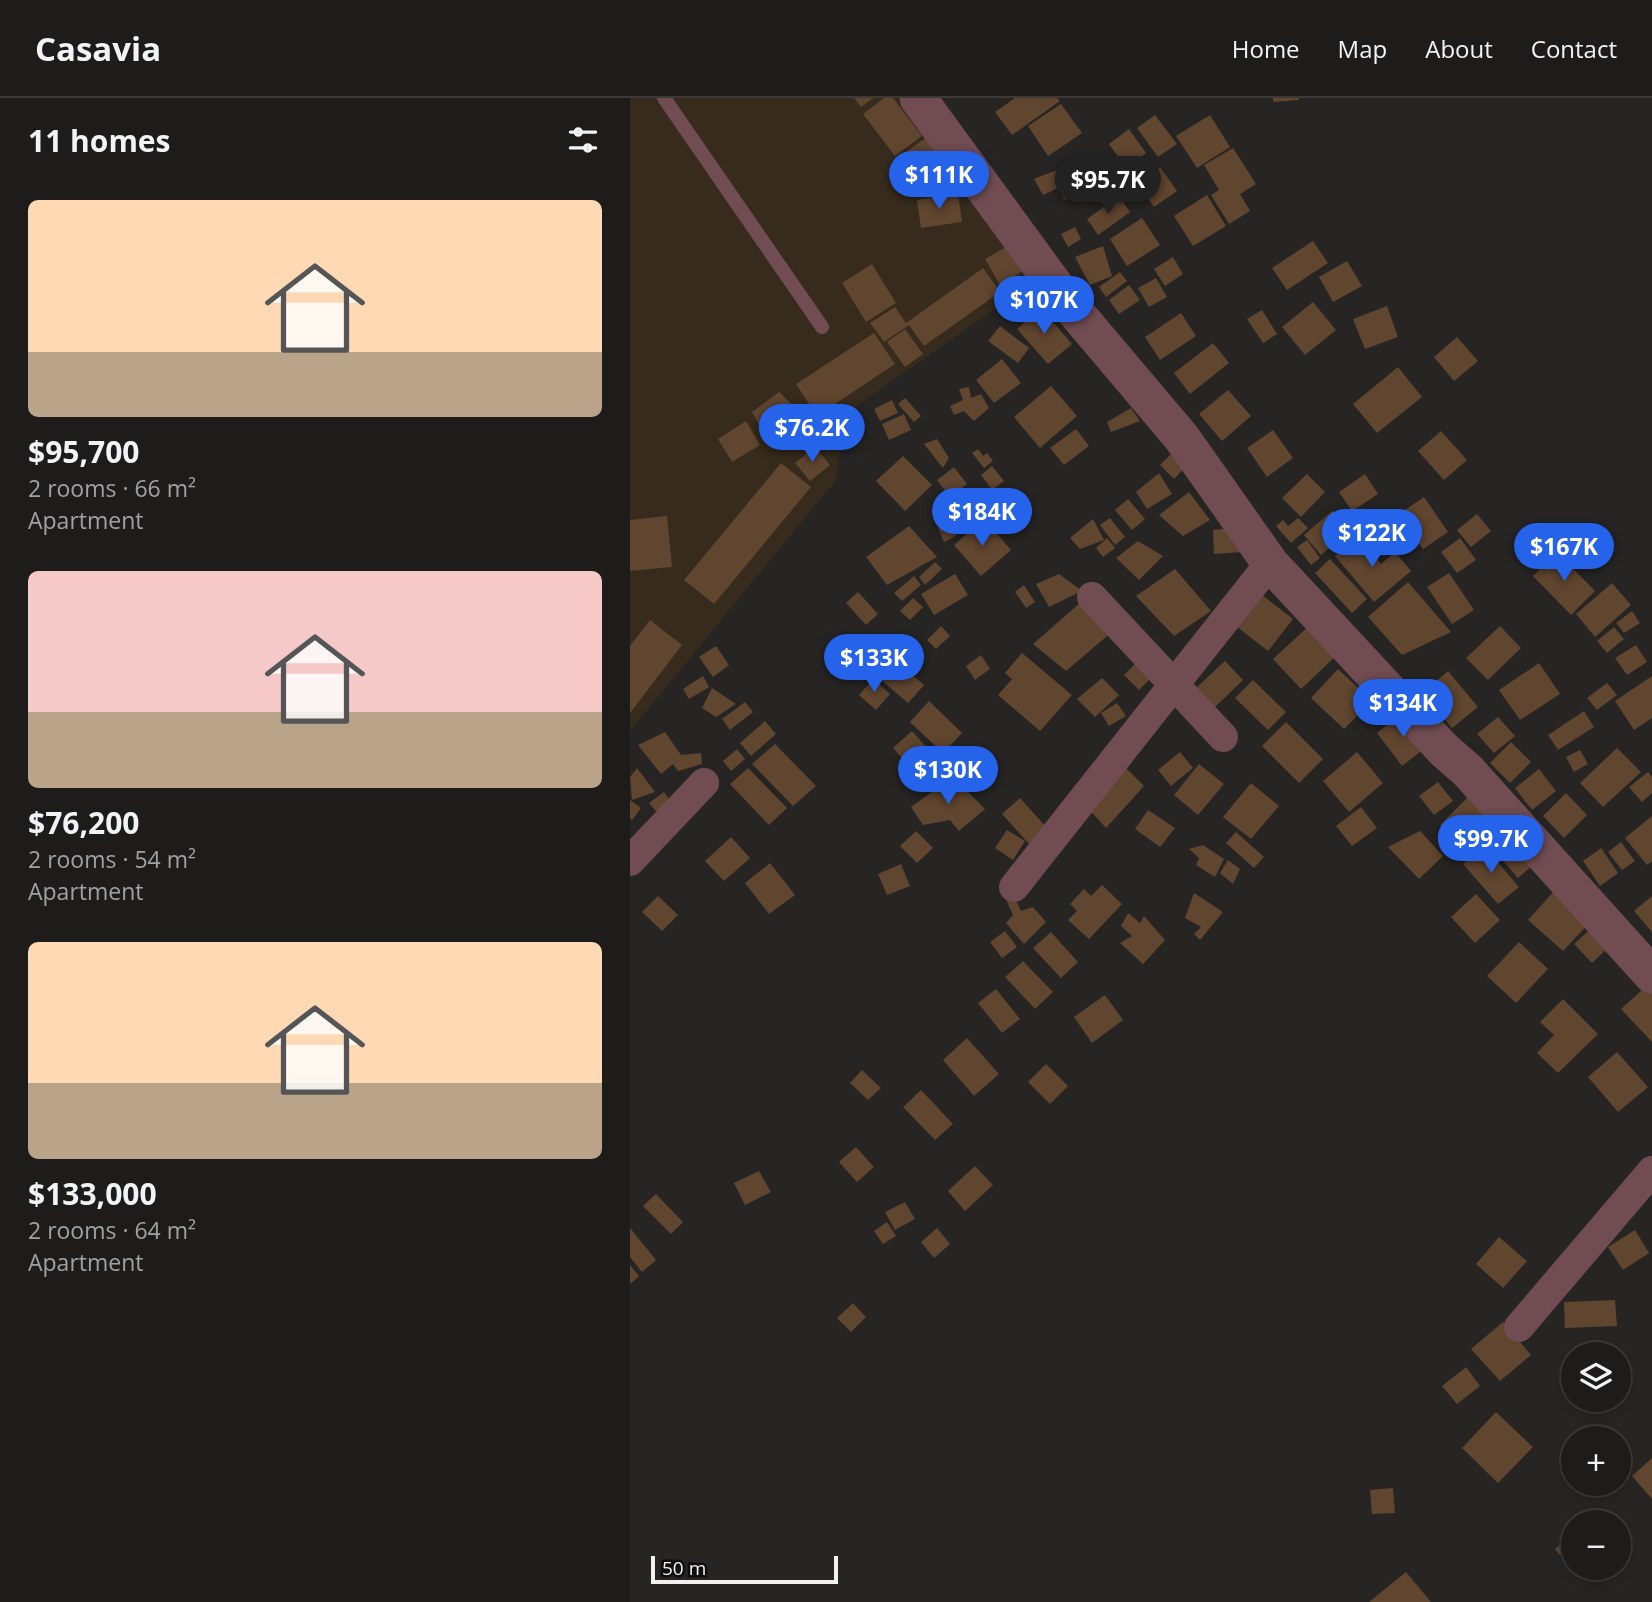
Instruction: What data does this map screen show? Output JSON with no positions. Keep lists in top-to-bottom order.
{
  "scale_bar": "50 m",
  "page": {
    "header": "Casavia",
    "nav": [
      "Home",
      "Map",
      "About",
      "Contact"
    ],
    "heading": "11 homes",
    "price": [
      "$111K",
      "$95.7K",
      "$107K",
      "$76.2K",
      "$184K",
      "$122K",
      "$167K",
      "$133K",
      "$134K",
      "$130K",
      "$99.7K"
    ],
    "list": [
      {
        "name": "$95,700",
        "note": "2 rooms · 66 m² · Apartment"
      },
      {
        "name": "$76,200",
        "note": "2 rooms · 54 m² · Apartment"
      },
      {
        "name": "$133,000",
        "note": "2 rooms · 64 m² · Apartment"
      }
    ],
    "map_buttons": ["+", "−"],
    "scale": "50 m"
  }
}
